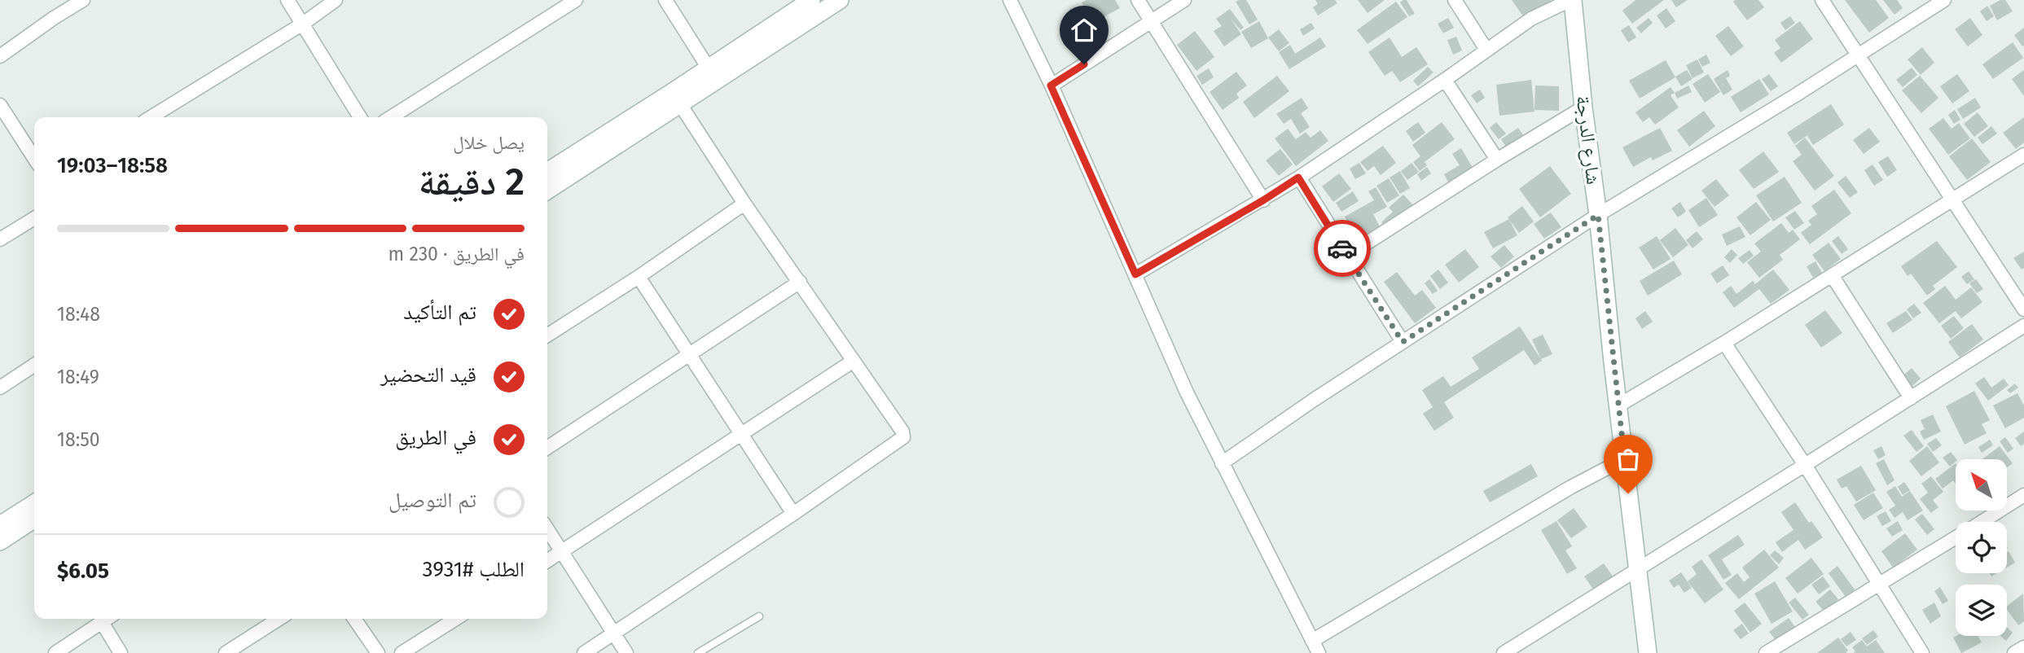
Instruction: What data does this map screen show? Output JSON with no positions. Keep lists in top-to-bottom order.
{
  "streets": {
    "street": ["شارع الدرجة"]
  },
  "north": "top left",
  "page": {
    "heading": ["2 دقيقة", "يصل خلال", "18:58–19:03"],
    "panel": ["الطلب #3931", "$6.05"],
    "bar": "في الطريق · 230 m",
    "list": [
      ["تم التأكيد", "18:48"],
      ["قيد التحضير", "18:49"],
      ["في الطريق", "18:50"],
      "تم التوصيل"
    ]
  }
}
